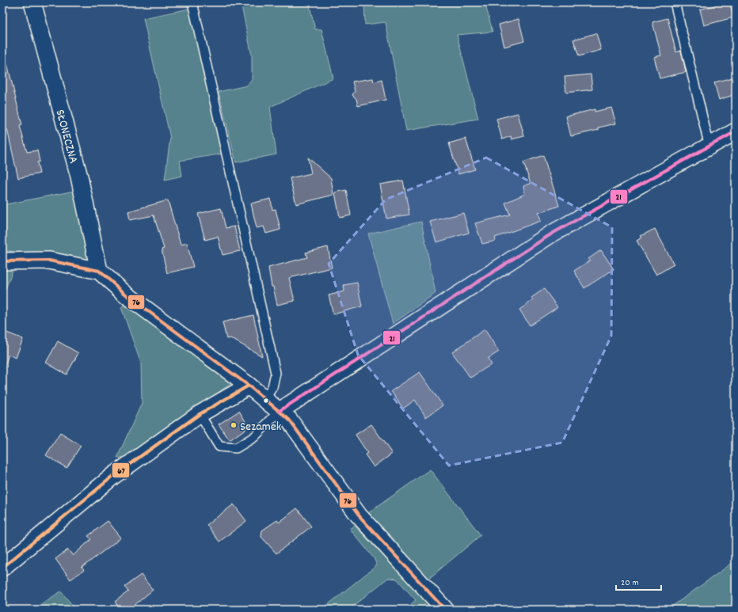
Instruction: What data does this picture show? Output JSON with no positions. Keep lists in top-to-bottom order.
{
  "streets": {
    "street": ["SŁONECZNA"]
  },
  "places": ["Sezamek"],
  "lines": ["transit line 21", "transit line 76", "transit line 67"],
  "scale_bar": "20 m"
}
